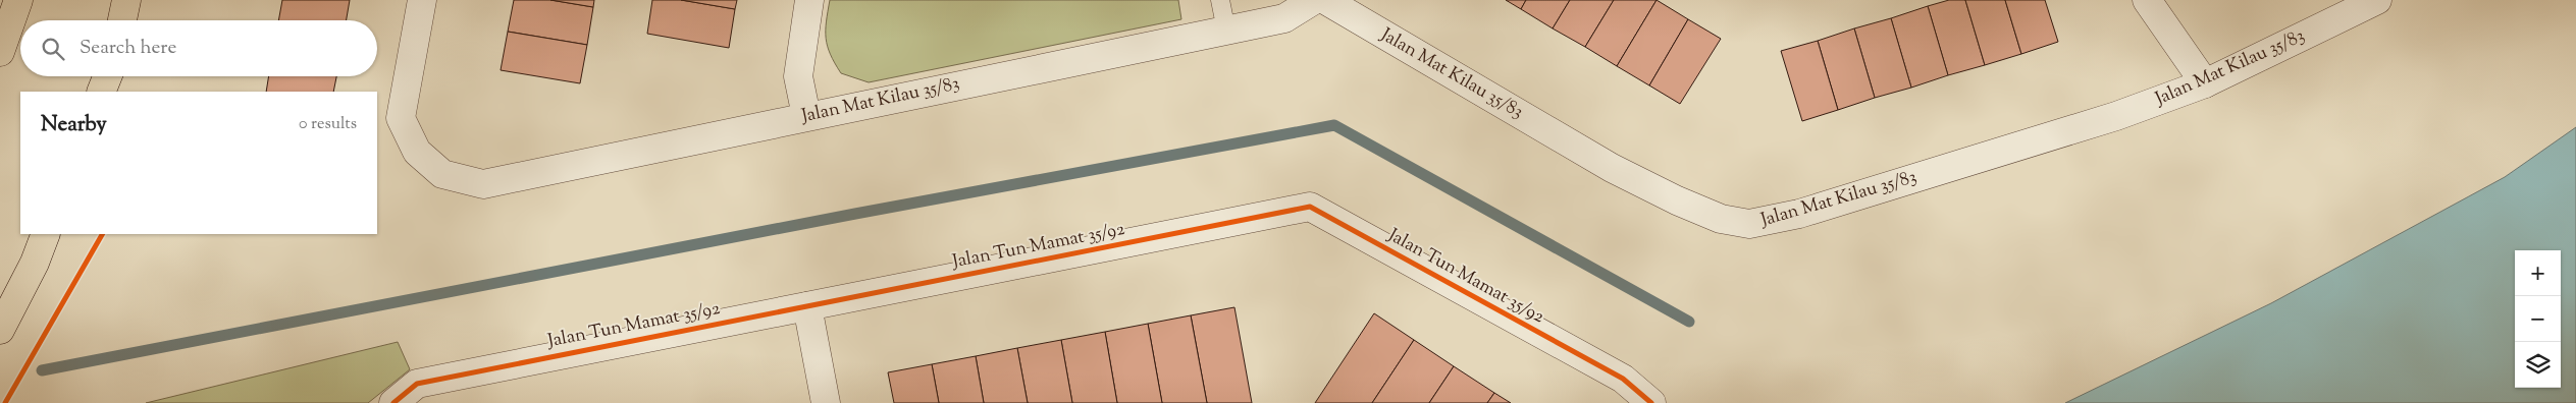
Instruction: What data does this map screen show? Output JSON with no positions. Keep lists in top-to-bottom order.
{
  "streets": {
    "street": ["Jalan Mat Kilau 35/83", "Jalan Tun Mamat 35/92"]
  },
  "page": {
    "search": "Search here",
    "heading": ["Nearby", "0 results"],
    "map_buttons": ["+", "−"]
  }
}
